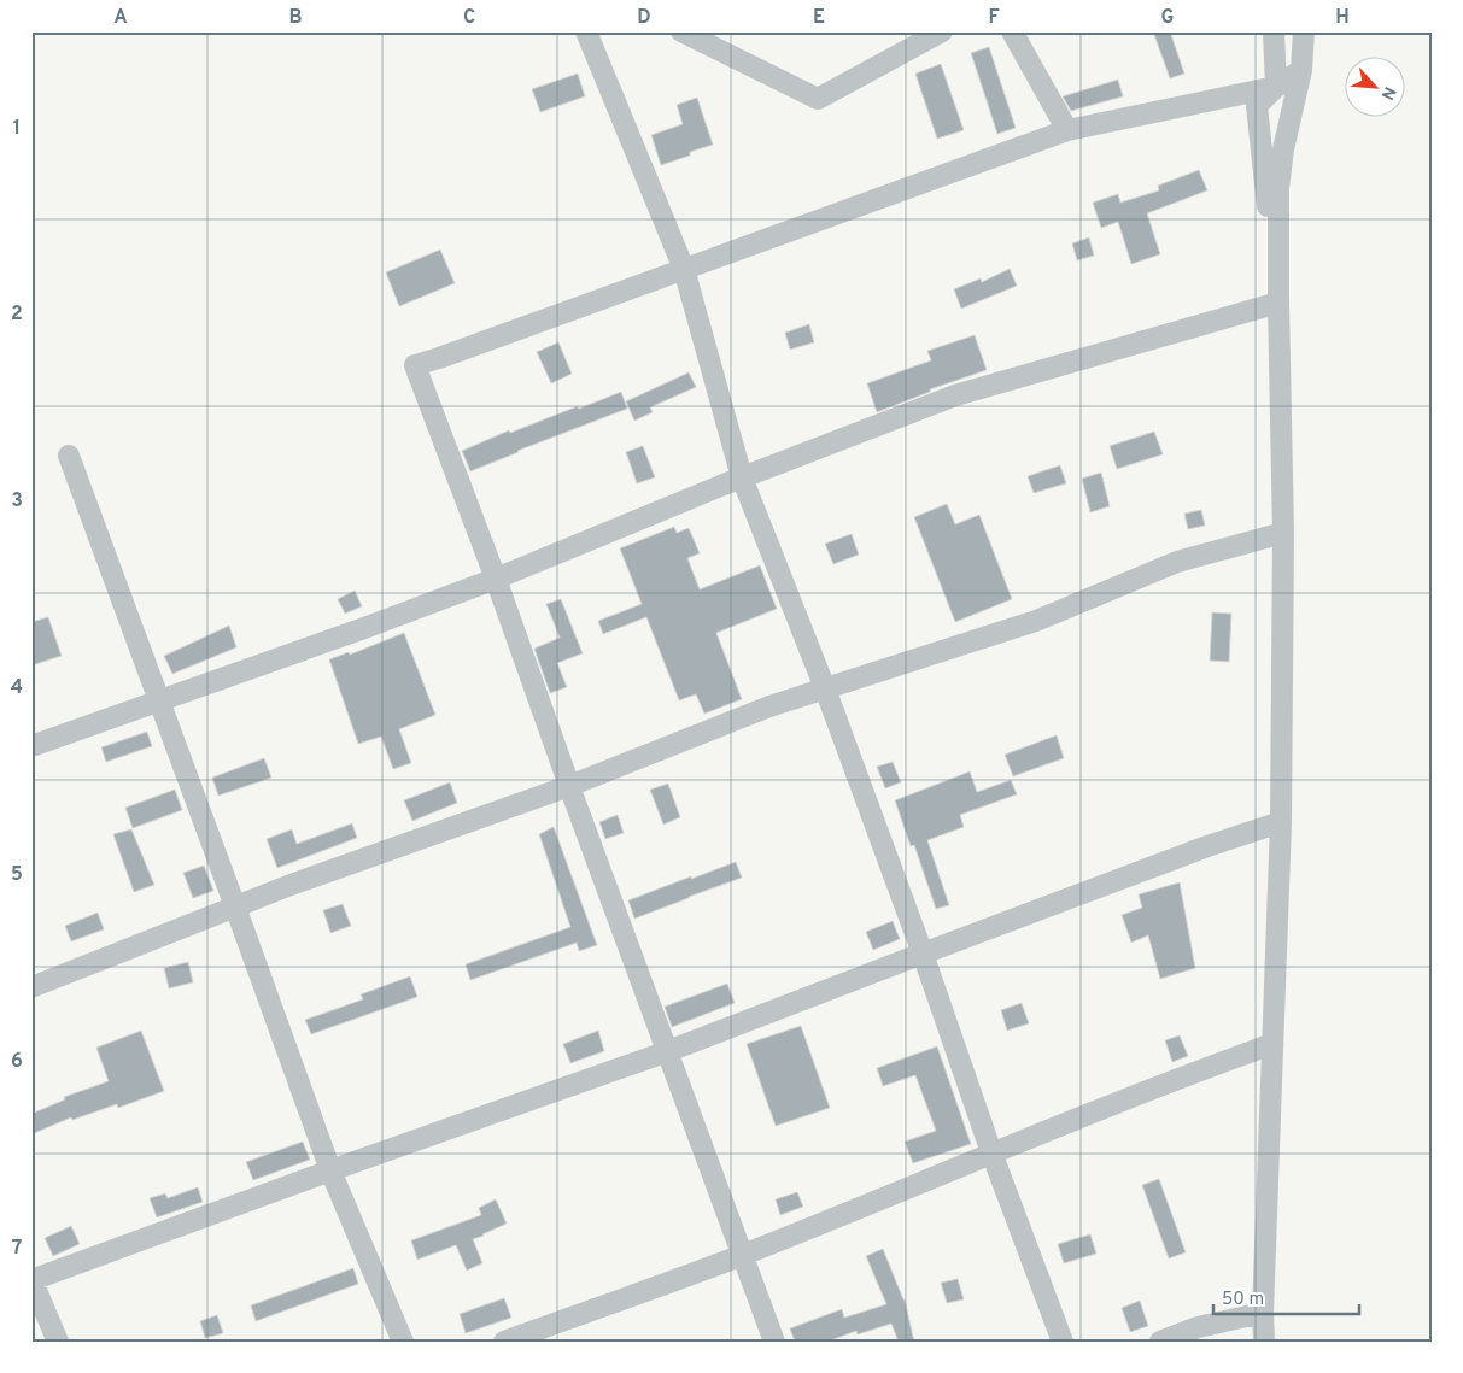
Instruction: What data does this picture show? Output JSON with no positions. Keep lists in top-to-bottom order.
{
  "scale_bar": "50 m",
  "north": "bottom right",
  "grid": {
    "columns": [
      "A",
      "B",
      "C",
      "D",
      "E",
      "F",
      "G",
      "H"
    ],
    "rows": [
      "1",
      "2",
      "3",
      "4",
      "5",
      "6",
      "7"
    ]
  }
}
